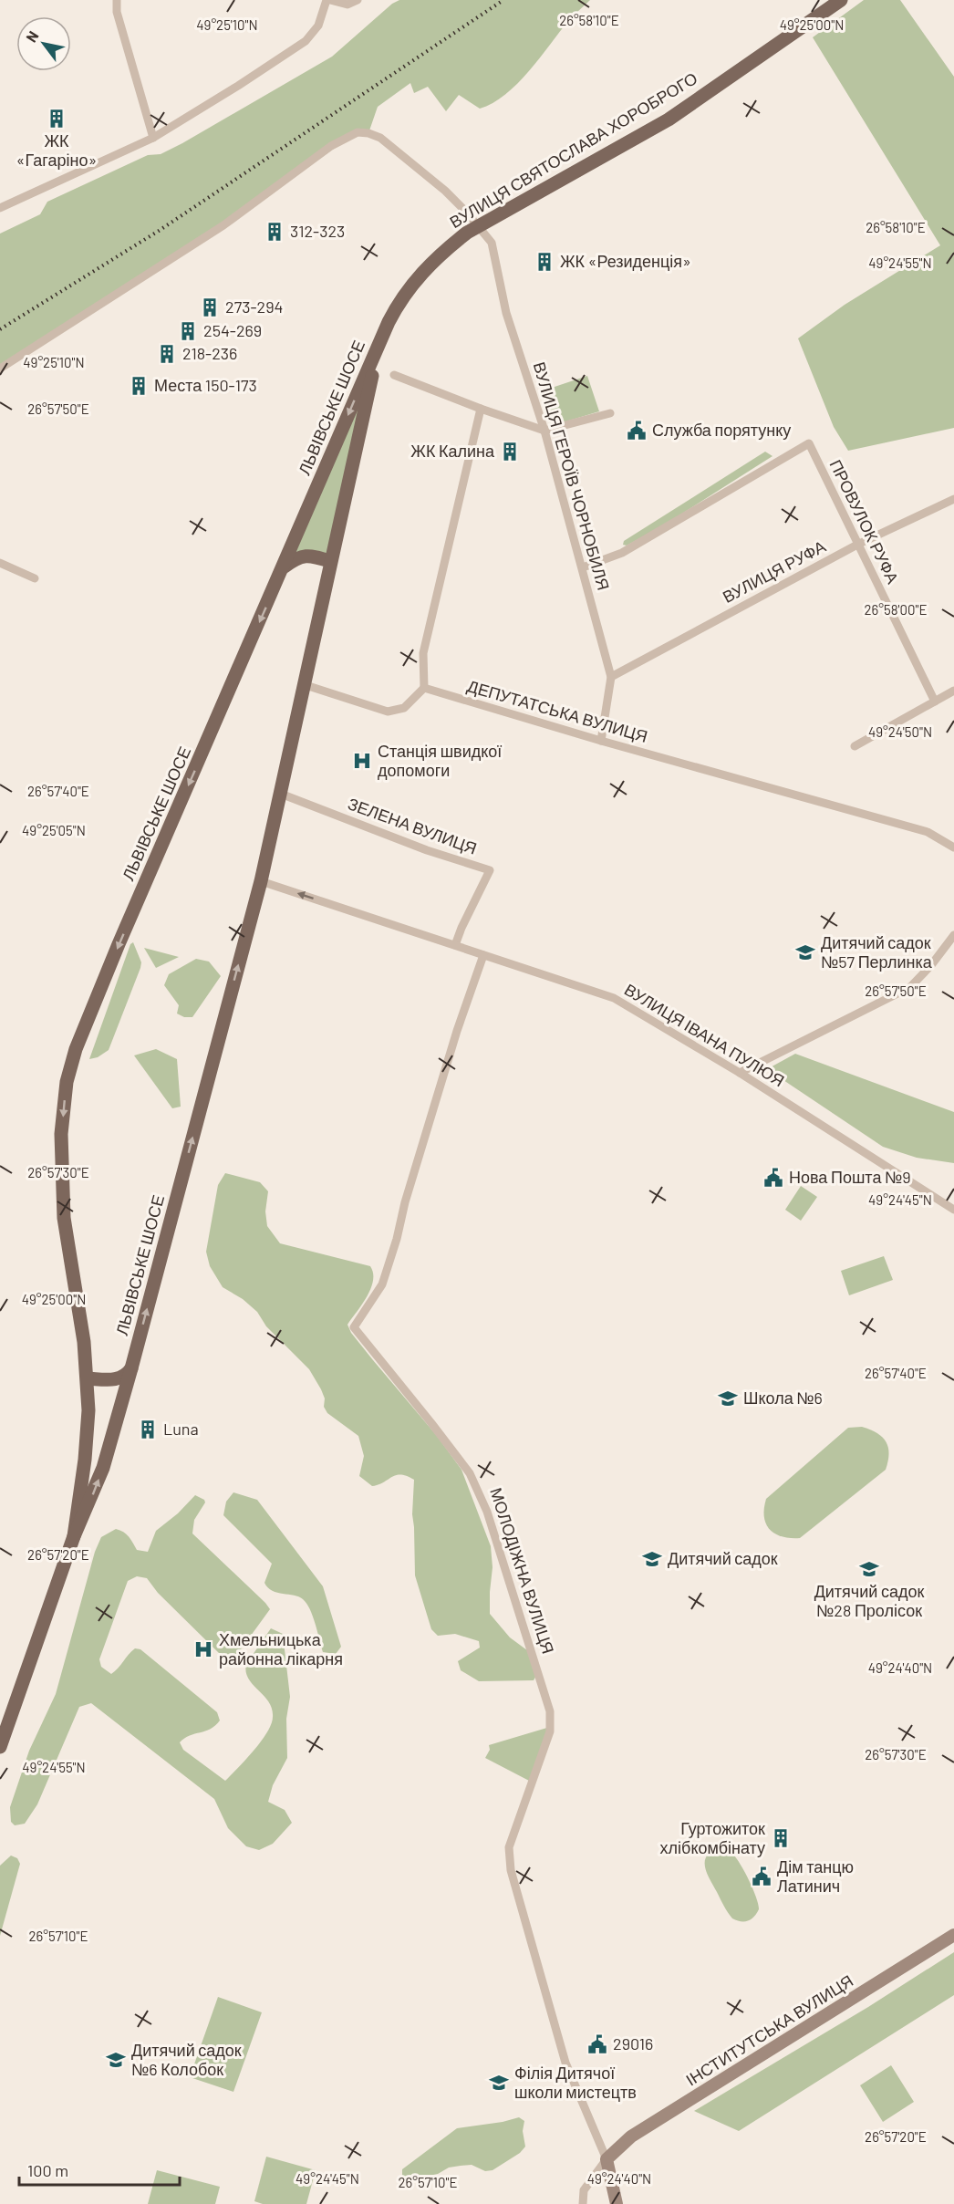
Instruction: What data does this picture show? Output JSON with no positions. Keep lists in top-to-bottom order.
{
  "streets": {
    "main road": ["ВУЛИЦЯ СВЯТОСЛАВА ХОРОБРОГО", "ЛЬВІВСЬКЕ ШОСЕ"],
    "street": [
      "ВУЛИЦЯ ГЕРОЇВ ЧОРНОБИЛЯ",
      "ПРОВУЛОК РУФА",
      "ВУЛИЦЯ РУФА",
      "ДЕПУТАТСЬКА ВУЛИЦЯ",
      "ЗЕЛЕНА ВУЛИЦЯ",
      "ВУЛИЦЯ ІВАНА ПУЛЮЯ",
      "МОЛОДІЖНА ВУЛИЦЯ",
      "ІНСТИТУТСЬКА ВУЛИЦЯ"
    ]
  },
  "crossings": [
    ["ВУЛИЦЯ СВЯТОСЛАВА ХОРОБРОГО", "ЛЬВІВСЬКЕ ШОСЕ"],
    ["ВУЛИЦЯ СВЯТОСЛАВА ХОРОБРОГО", "ВУЛИЦЯ ГЕРОЇВ ЧОРНОБИЛЯ"],
    ["ЛЬВІВСЬКЕ ШОСЕ", "ЗЕЛЕНА ВУЛИЦЯ"],
    ["ЛЬВІВСЬКЕ ШОСЕ", "ВУЛИЦЯ ІВАНА ПУЛЮЯ"],
    ["ВУЛИЦЯ ГЕРОЇВ ЧОРНОБИЛЯ", "ПРОВУЛОК РУФА"],
    ["ВУЛИЦЯ ГЕРОЇВ ЧОРНОБИЛЯ", "ВУЛИЦЯ РУФА"],
    ["ВУЛИЦЯ ГЕРОЇВ ЧОРНОБИЛЯ", "ДЕПУТАТСЬКА ВУЛИЦЯ"],
    ["ПРОВУЛОК РУФА", "ВУЛИЦЯ РУФА"],
    ["ЗЕЛЕНА ВУЛИЦЯ", "ВУЛИЦЯ ІВАНА ПУЛЮЯ"],
    ["ВУЛИЦЯ ІВАНА ПУЛЮЯ", "МОЛОДІЖНА ВУЛИЦЯ"],
    ["МОЛОДІЖНА ВУЛИЦЯ", "ІНСТИТУТСЬКА ВУЛИЦЯ"]
  ],
  "places": {
    "building": [
      "ЖК «Гагаріно»",
      "312-323",
      "ЖК «Резиденція»",
      "273-294",
      "254-269",
      "218-236",
      "Места 150-173",
      "ЖК Калина",
      "Luna",
      "Гуртожиток хлібкомбінату"
    ],
    "public building": [
      "Служба порятунку",
      "Нова Пошта №9",
      "Дім танцю Латинич",
      "29016"
    ],
    "hospital": ["Станція швидкої допомоги", "Хмельницька районна лікарня"],
    "school or university": [
      "Дитячий садок №57 Перлинка",
      "Школа №6",
      "Дитячий садок",
      "Дитячий садок №28 Пролісок",
      "Дитячий садок №6 Колобок",
      "Філія Дитячої школи мистецтв"
    ]
  },
  "scale_bar": "100 m",
  "north": "top left",
  "coordinates": [
    "26°58'10\"E",
    "49°25'10\"N",
    "49°25'00\"N",
    "49°24'55\"N",
    "26°57'50\"E",
    "26°58'00\"E",
    "49°24'50\"N",
    "26°57'40\"E",
    "49°25'05\"N",
    "26°57'30\"E",
    "49°24'45\"N",
    "26°57'20\"E",
    "49°24'40\"N",
    "26°57'10\"E"
  ]
}
